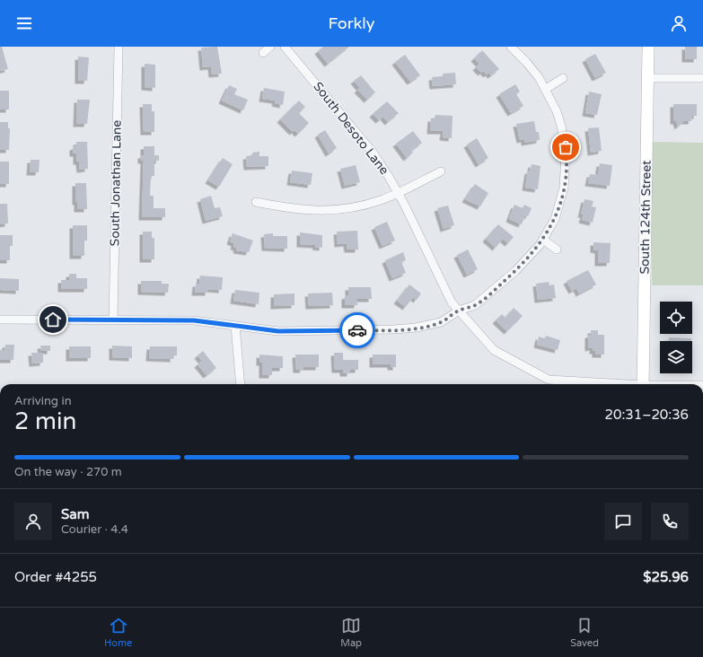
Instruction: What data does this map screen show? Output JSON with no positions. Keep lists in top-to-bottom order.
{
  "streets": {
    "street": ["South Desoto Lane", "South Jonathan Lane", "South 124th Street"]
  },
  "page": {
    "header": "Forkly",
    "heading": ["2 min", "Arriving in", "20:31–20:36"],
    "panel": [
      "Sam",
      "Courier · 4.4",
      "Order #4255",
      "$25.96"
    ],
    "bar": "On the way · 270 m",
    "tabs": ["Home", "Map", "Saved"]
  }
}
